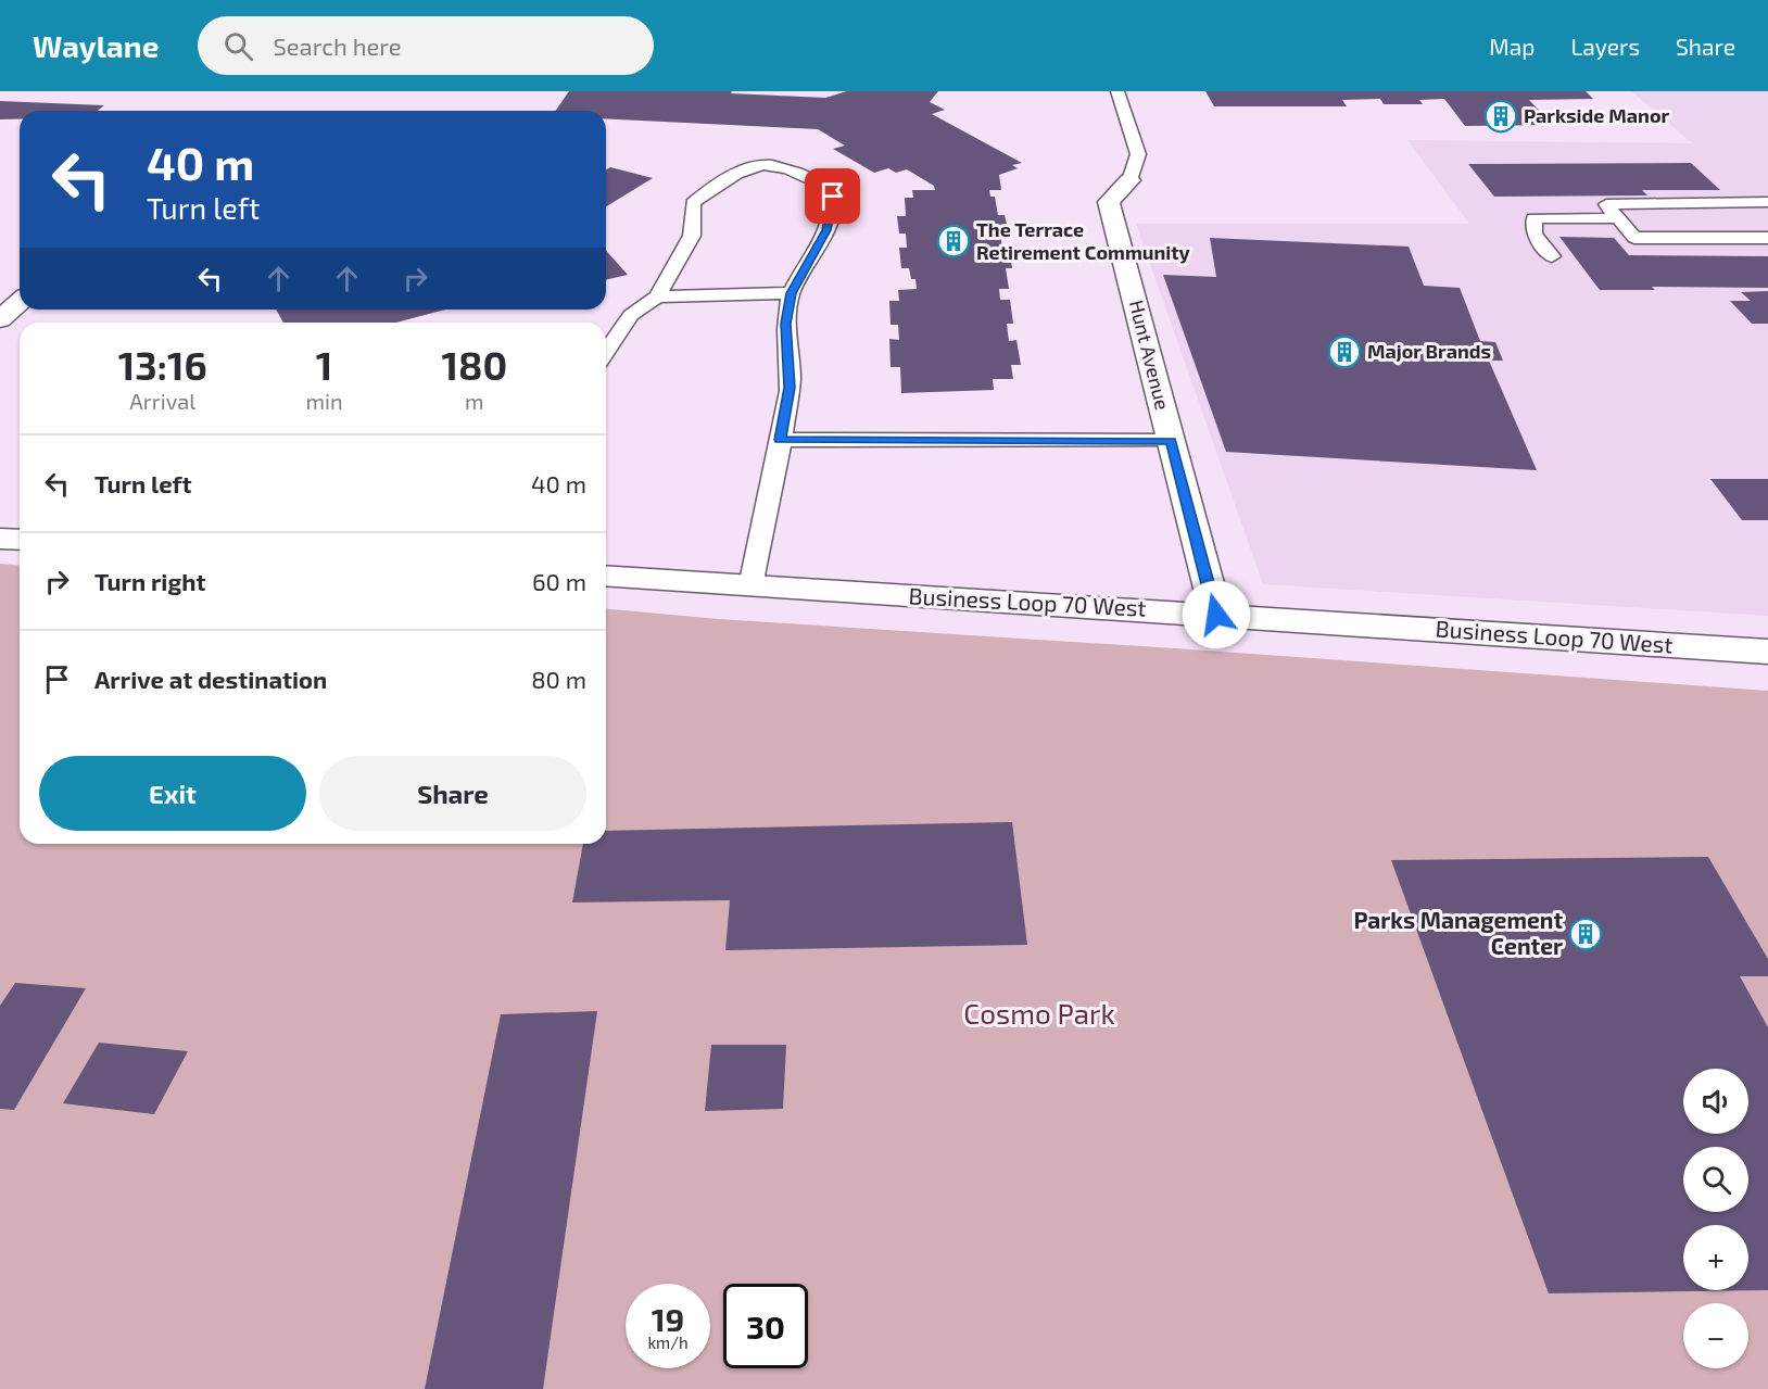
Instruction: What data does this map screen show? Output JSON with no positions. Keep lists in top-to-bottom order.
{
  "streets": {
    "main road": ["Hunt Avenue", "Business Loop 70 West"]
  },
  "crossings": [
    ["Hunt Avenue", "Business Loop 70 West"]
  ],
  "parks": ["Cosmo Park"],
  "places": {
    "building": [
      "Parkside Manor",
      "The Terrace Retirement Community",
      "Major Brands",
      "Parks Management Center"
    ]
  },
  "page": {
    "header": "Waylane",
    "search": "Search here",
    "nav": ["Map", "Layers", "Share"],
    "turn": ["40 m", "Turn left"],
    "eta": [
      "13:16",
      "Arrival",
      "1",
      "min",
      "180",
      "m"
    ],
    "list": [
      {
        "name": "Turn left",
        "value": "40 m"
      },
      {
        "name": "Turn right",
        "value": "60 m"
      },
      {
        "name": "Arrive at destination",
        "value": "80 m"
      }
    ],
    "buttons": ["Exit", "Share"],
    "map_buttons": ["+", "−"],
    "speed": "19 km/h",
    "limit": "30"
  }
}
